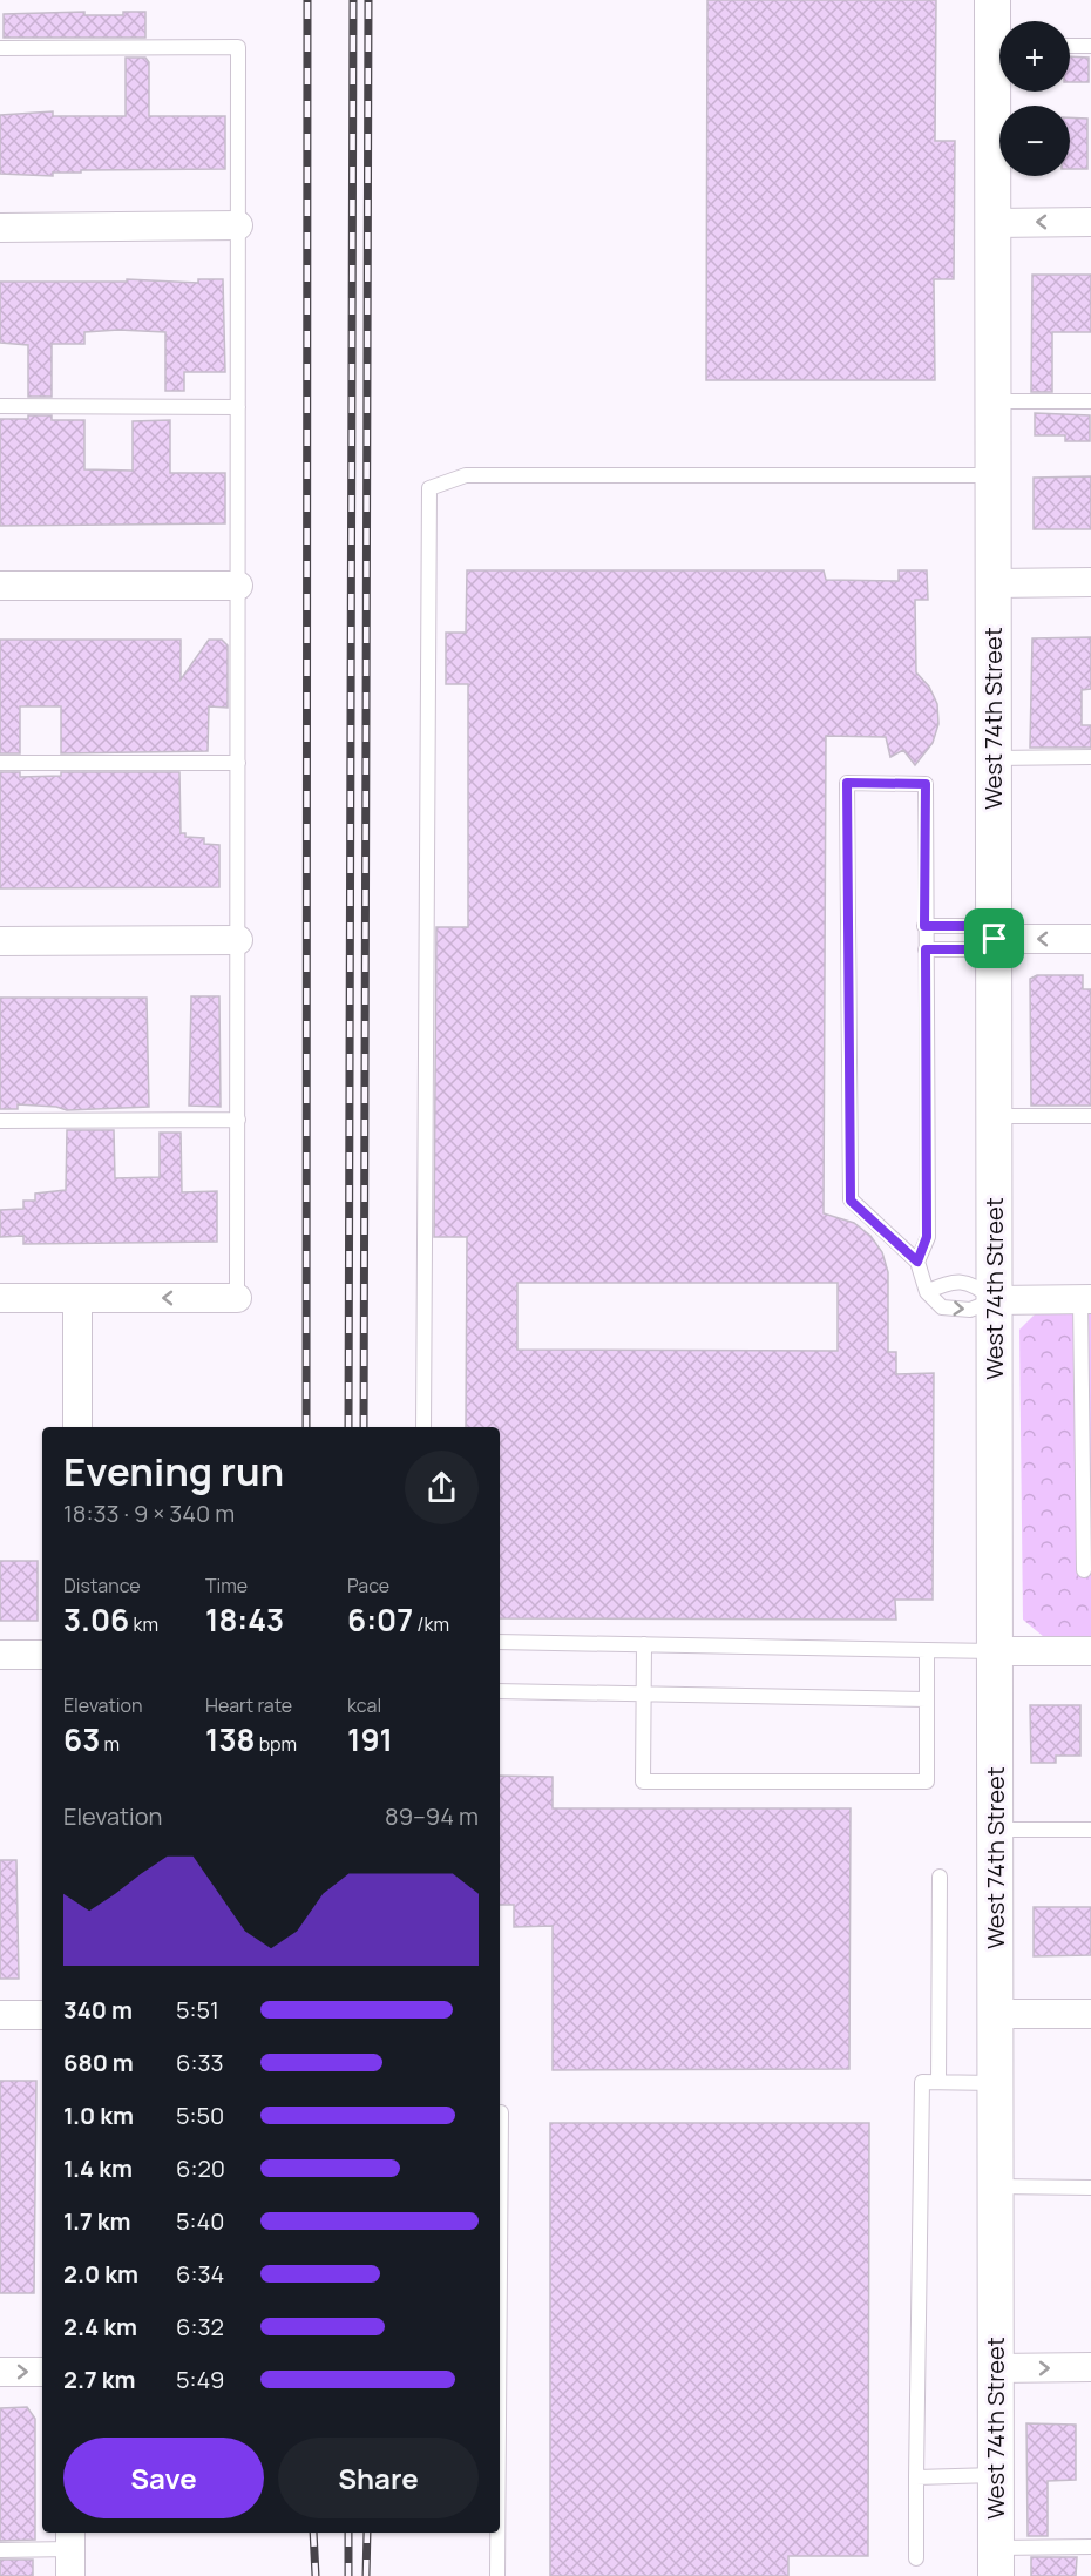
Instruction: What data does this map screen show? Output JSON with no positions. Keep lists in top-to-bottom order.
{
  "streets": {
    "street": ["West 74th Street"]
  },
  "page": {
    "map_buttons": ["+", "−"],
    "heading": ["Evening run", "18:33 · 9 × 340 m"],
    "stats": [
      ["Distance", "3.06 km"],
      ["Time", "18:43"],
      ["Pace", "6:07 /km"],
      ["Elevation", "63 m"],
      ["Heart rate", "138 bpm"],
      ["kcal", "191"]
    ],
    "chart": ["Elevation", "89–94 m"],
    "list": [
      {
        "name": "340 m",
        "note": "5:51"
      },
      {
        "name": "680 m",
        "note": "6:33"
      },
      {
        "name": "1.0 km",
        "note": "5:50"
      },
      {
        "name": "1.4 km",
        "note": "6:20"
      },
      {
        "name": "1.7 km",
        "note": "5:40"
      },
      {
        "name": "2.0 km",
        "note": "6:34"
      },
      {
        "name": "2.4 km",
        "note": "6:32"
      },
      {
        "name": "2.7 km",
        "note": "5:49"
      }
    ],
    "buttons": ["Save", "Share"]
  }
}
